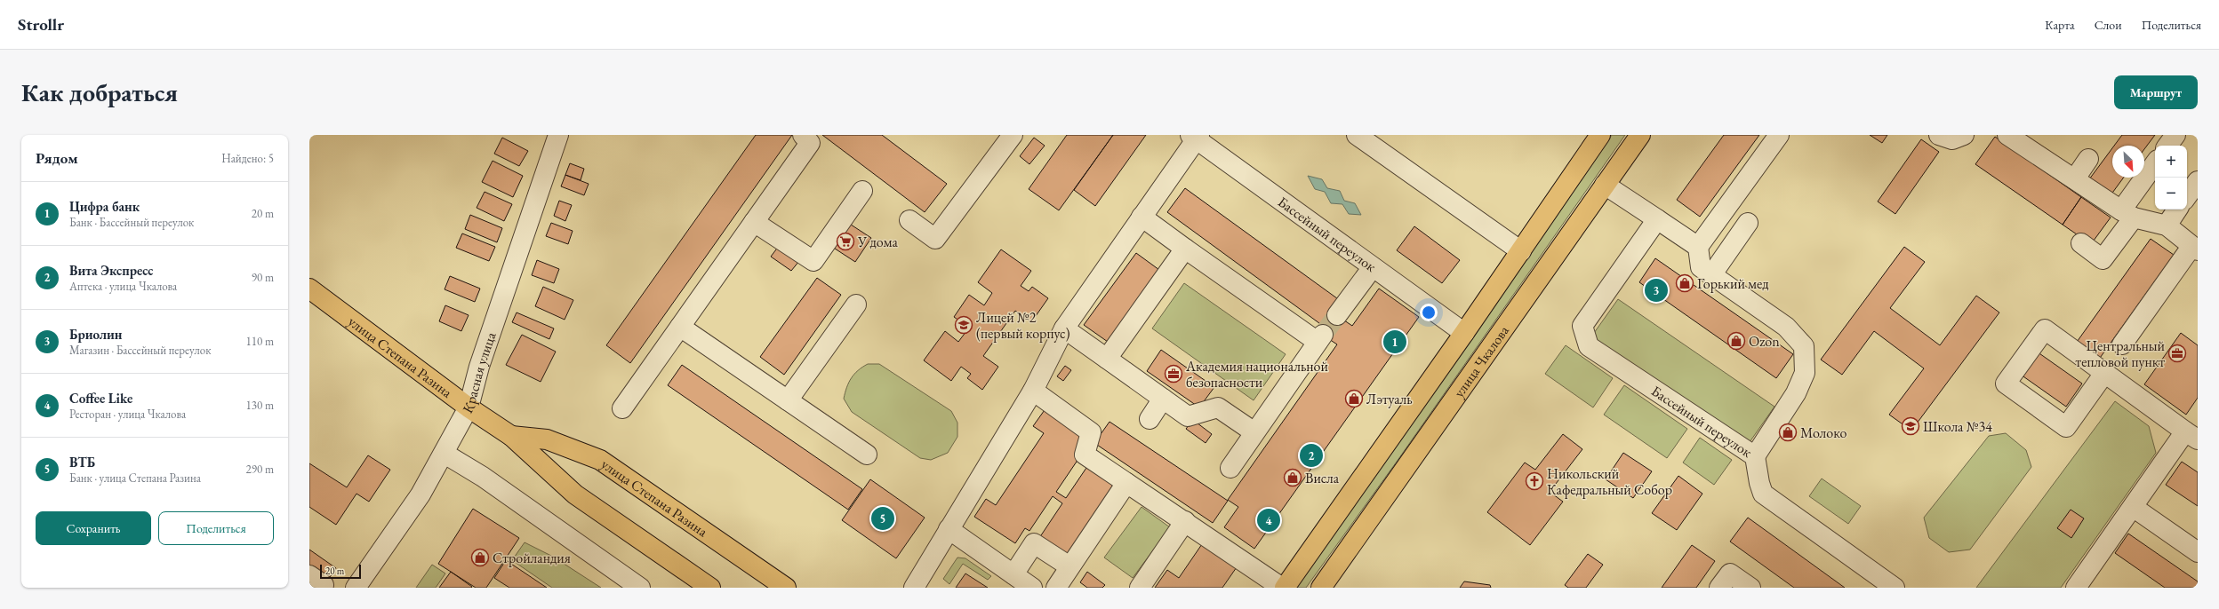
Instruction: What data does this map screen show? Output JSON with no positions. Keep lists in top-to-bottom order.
{
  "streets": {
    "main road": ["улица Степана Разина", "улица Чкалова"],
    "street": ["Бассейный переулок", "Красная улица"]
  },
  "crossings": [
    ["Бассейный переулок", "улица Чкалова"],
    ["улица Степана Разина", "Красная улица"]
  ],
  "places": {
    "supermarket": ["У дома"],
    "shop": [
      "Горький мед",
      "Ozon",
      "Лэтуаль",
      "Молоко",
      "Висла",
      "Стройландия"
    ],
    "school or university": ["Лицей №2 (первый корпус)", "Школа №34"],
    "office": ["Центральный тепловой пункт", "Академия национальной безопасности"],
    "church": ["Никольский Кафедральный Собор"]
  },
  "scale_bar": "20 m",
  "north": "bottom right",
  "page": {
    "header": "Strollr",
    "nav": ["Карта", "Слои", "Поделиться"],
    "buttons": [
      "Маршрут",
      ["Сохранить", "Поделиться"]
    ],
    "title": "Как добраться",
    "heading": ["Рядом", "Найдено: 5"],
    "map_buttons": ["+", "−"],
    "list": [
      {
        "mark": "1",
        "name": "Цифра банк",
        "note": "Банк · Бассейный переулок",
        "value": "20 m"
      },
      {
        "mark": "2",
        "name": "Вита Экспресс",
        "note": "Аптека · улица Чкалова",
        "value": "90 m"
      },
      {
        "mark": "3",
        "name": "Бриолин",
        "note": "Магазин · Бассейный переулок",
        "value": "110 m"
      },
      {
        "mark": "4",
        "name": "Coffee Like",
        "note": "Ресторан · улица Чкалова",
        "value": "130 m"
      },
      {
        "mark": "5",
        "name": "ВТБ",
        "note": "Банк · улица Степана Разина",
        "value": "290 m"
      }
    ],
    "pins": [
      "3",
      "1",
      "2",
      "5",
      "4"
    ],
    "scale": "20 m"
  }
}
